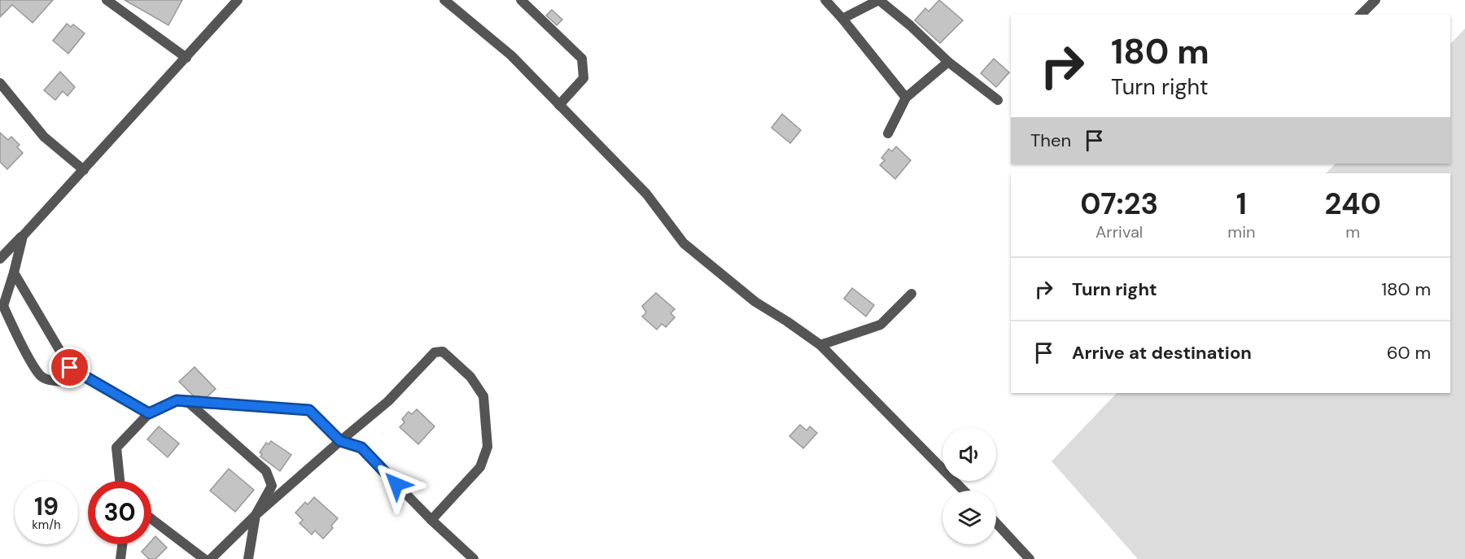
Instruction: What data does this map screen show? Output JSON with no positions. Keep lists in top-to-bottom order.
{
  "page": {
    "turn": ["180 m", "Turn right"],
    "then": "Then",
    "eta": [
      "07:23",
      "Arrival",
      "1",
      "min",
      "240",
      "m"
    ],
    "list": [
      {
        "name": "Turn right",
        "value": "180 m"
      },
      {
        "name": "Arrive at destination",
        "value": "60 m"
      }
    ],
    "speed": "19 km/h",
    "limit": "30"
  }
}
